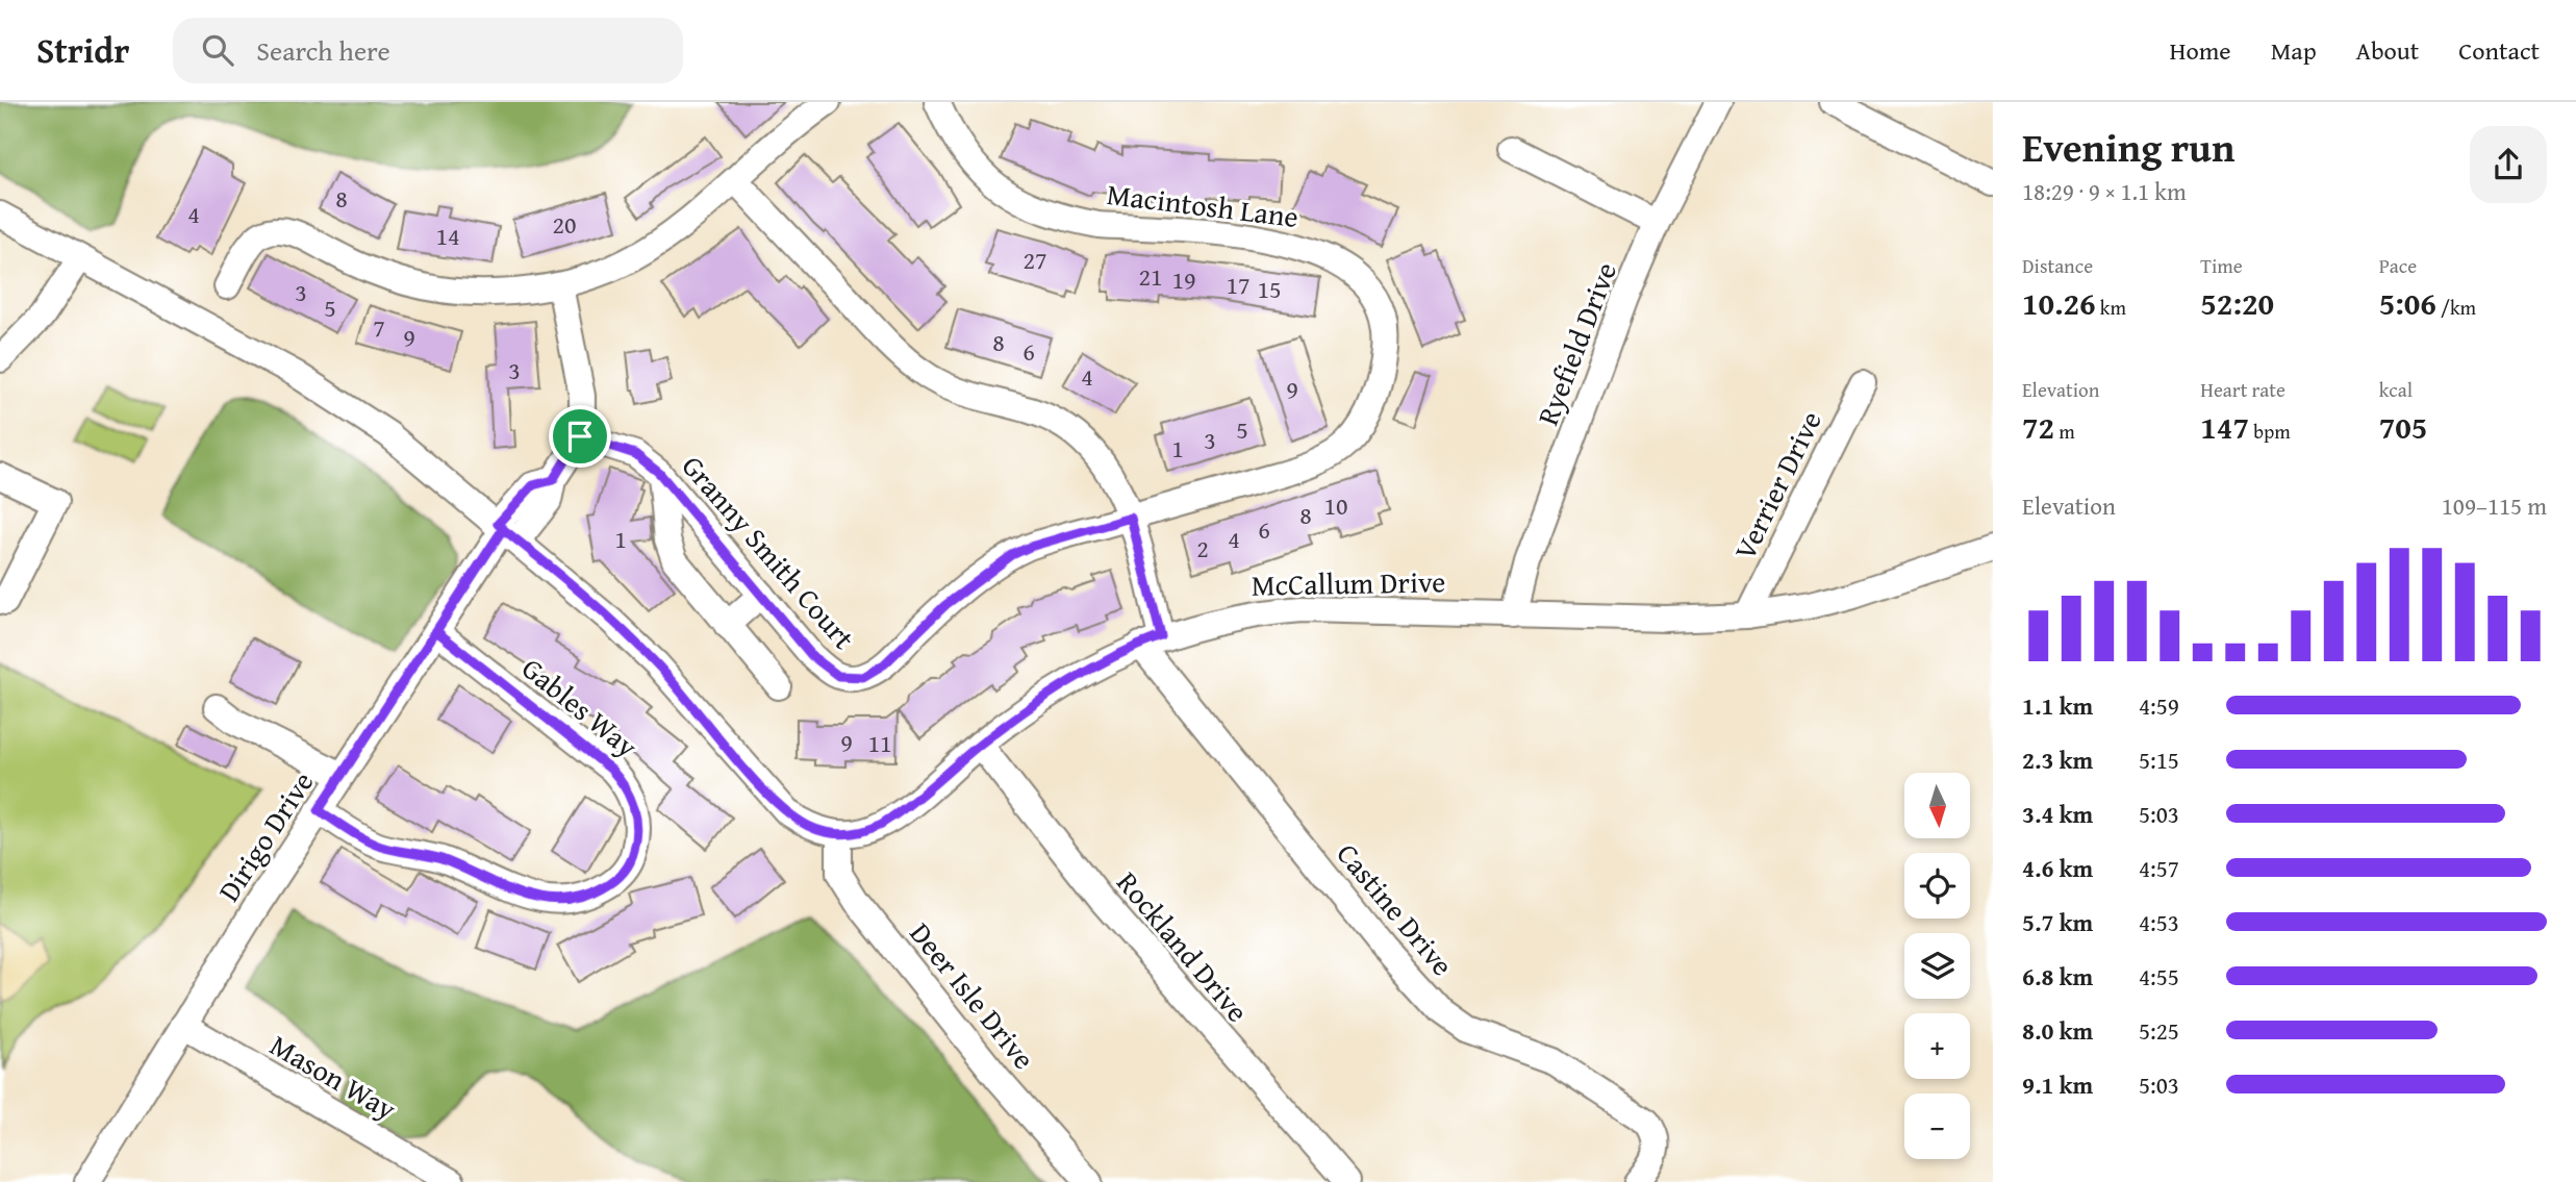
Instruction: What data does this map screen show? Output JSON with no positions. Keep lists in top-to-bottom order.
{
  "streets": {
    "street": [
      "Macintosh Lane",
      "Ryefield Drive",
      "Verrier Drive",
      "Granny Smith Court",
      "McCallum Drive",
      "Gables Way",
      "Dirigo Drive",
      "Castine Drive",
      "Rockland Drive",
      "Deer Isle Drive",
      "Mason Way"
    ]
  },
  "crossings": [
    ["Macintosh Lane", "Granny Smith Court"],
    ["Ryefield Drive", "McCallum Drive"],
    ["Verrier Drive", "McCallum Drive"],
    ["Granny Smith Court", "Dirigo Drive"],
    ["McCallum Drive", "Castine Drive"],
    ["McCallum Drive", "Rockland Drive"],
    ["McCallum Drive", "Deer Isle Drive"],
    ["Gables Way", "Dirigo Drive"],
    ["Dirigo Drive", "Mason Way"]
  ],
  "house_numbers": [
    "8",
    "4",
    "20",
    "14",
    "27",
    "21",
    "19",
    "17",
    "15",
    "3",
    "5",
    "7",
    "9",
    "8",
    "6",
    "3",
    "4",
    "9",
    "5",
    "3",
    "1",
    "10",
    "8",
    "6",
    "1",
    "4",
    "2",
    "9",
    "11"
  ],
  "north": "bottom",
  "page": {
    "header": "Stridr",
    "search": "Search here",
    "nav": [
      "Home",
      "Map",
      "About",
      "Contact"
    ],
    "heading": ["Evening run", "18:29 · 9 × 1.1 km"],
    "stats": [
      ["Distance", "10.26 km"],
      ["Time", "52:20"],
      ["Pace", "5:06 /km"],
      ["Elevation", "72 m"],
      ["Heart rate", "147 bpm"],
      ["kcal", "705"]
    ],
    "chart": ["Elevation", "109–115 m"],
    "list": [
      {
        "name": "1.1 km",
        "note": "4:59"
      },
      {
        "name": "2.3 km",
        "note": "5:15"
      },
      {
        "name": "3.4 km",
        "note": "5:03"
      },
      {
        "name": "4.6 km",
        "note": "4:57"
      },
      {
        "name": "5.7 km",
        "note": "4:53"
      },
      {
        "name": "6.8 km",
        "note": "4:55"
      },
      {
        "name": "8.0 km",
        "note": "5:25"
      },
      {
        "name": "9.1 km",
        "note": "5:03"
      }
    ],
    "map_buttons": ["+", "−"]
  }
}
